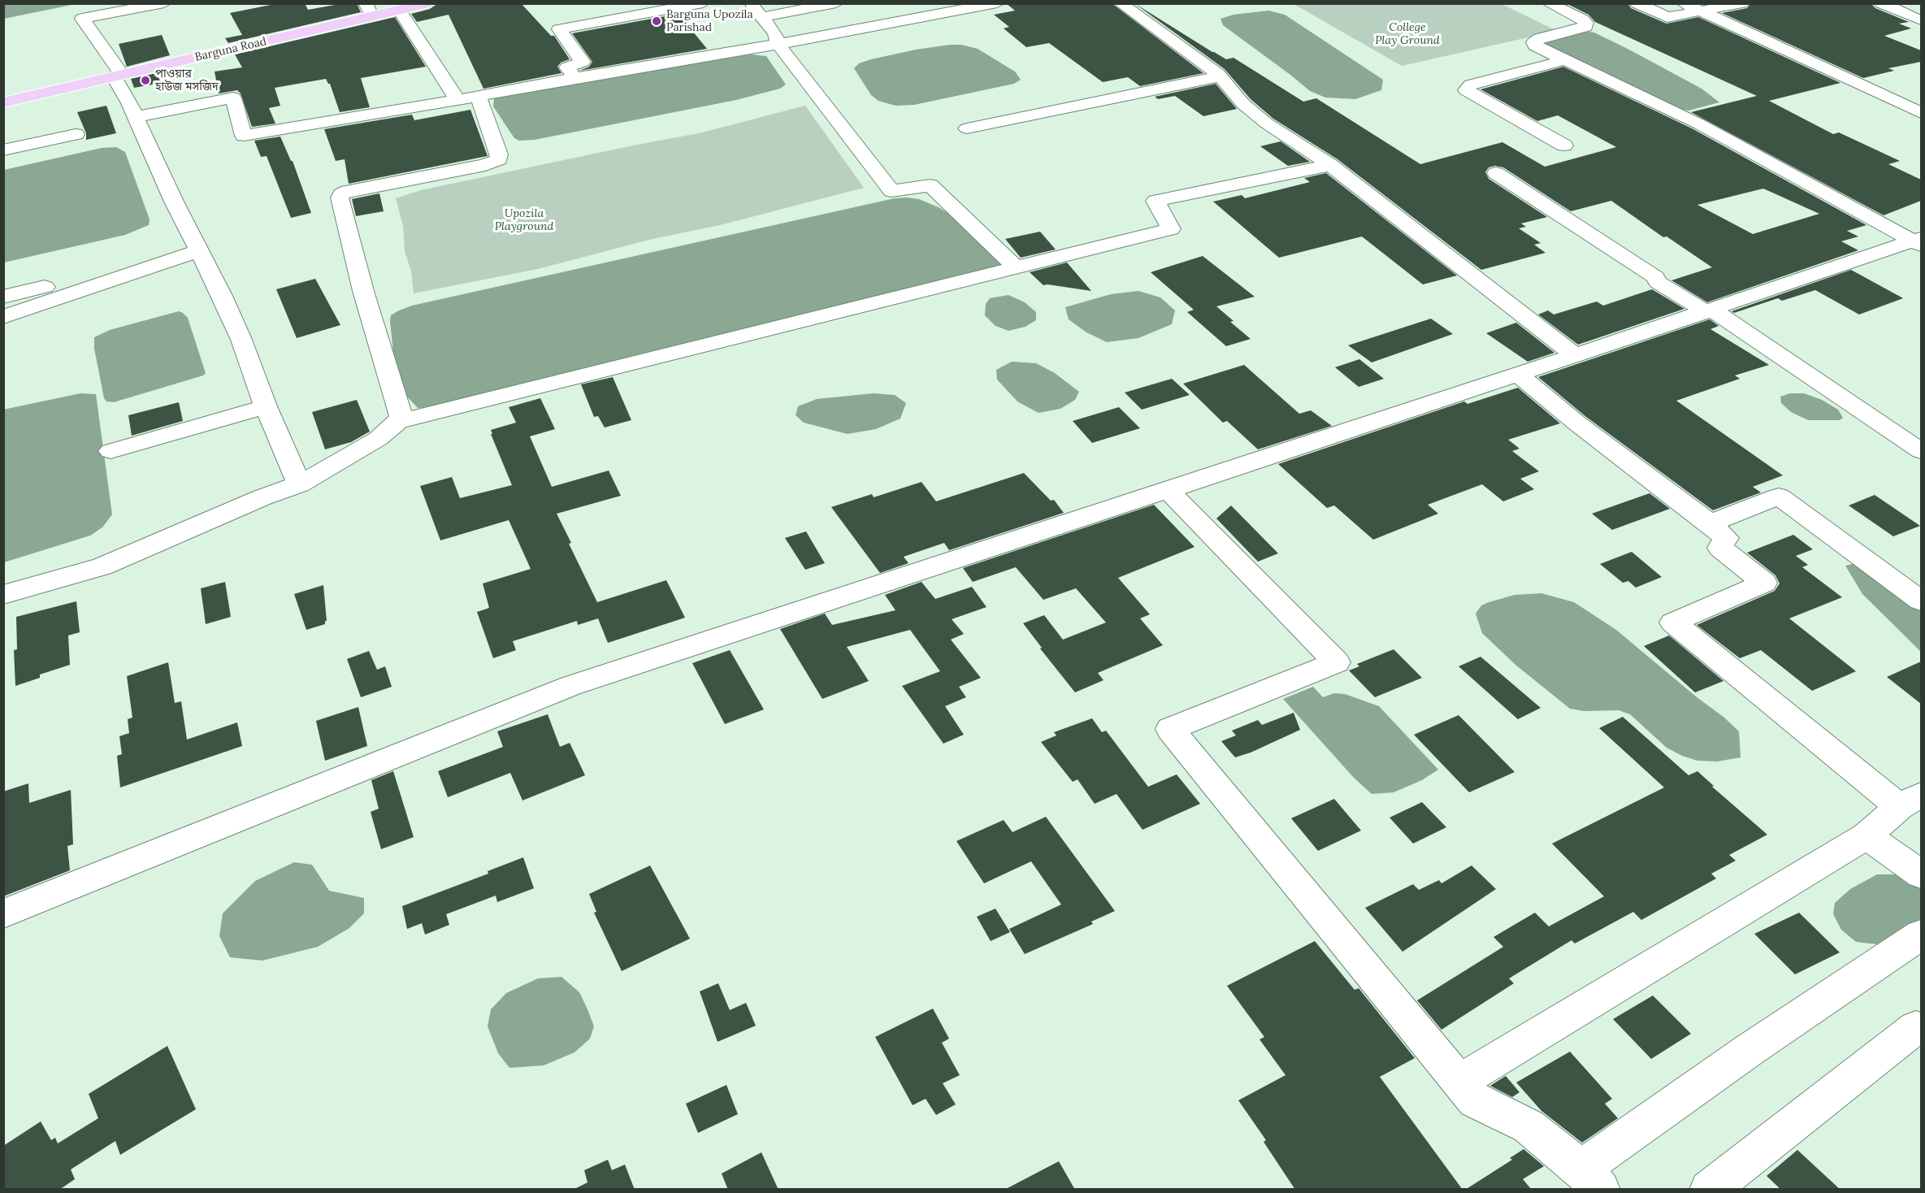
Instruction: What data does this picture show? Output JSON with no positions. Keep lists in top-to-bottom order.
{
  "streets": {
    "main road": ["Barguna Road"]
  },
  "parks": ["College Play Ground", "Upozila Playground"],
  "places": ["Barguna Upozila Parishad", "পাওয়ার হাউজ মসজিদ"]
}
